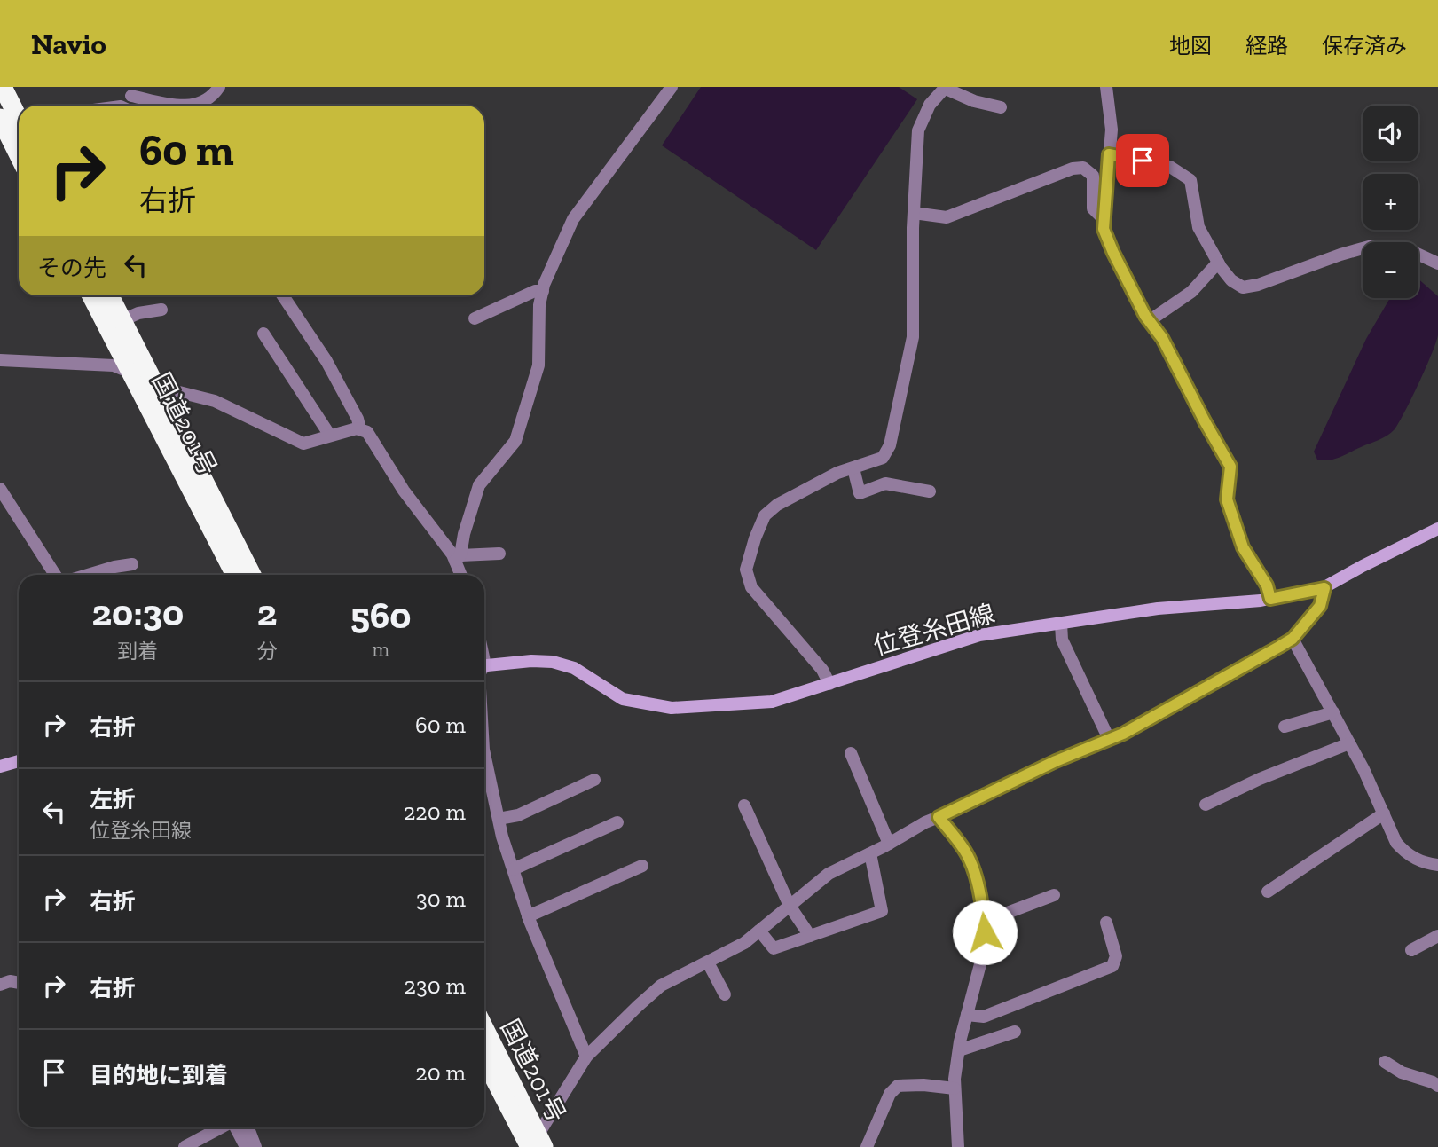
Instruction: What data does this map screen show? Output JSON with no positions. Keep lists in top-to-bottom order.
{
  "streets": {
    "highway": ["国道201号"],
    "main road": ["位登糸田線"]
  },
  "page": {
    "header": "Navio",
    "nav": ["地図", "経路", "保存済み"],
    "map_buttons": ["+", "−"],
    "turn": ["60 m", "右折"],
    "then": "その先",
    "eta": [
      "20:30",
      "到着",
      "2",
      "分",
      "560",
      "m"
    ],
    "list": [
      {
        "name": "右折",
        "value": "60 m"
      },
      {
        "name": "左折",
        "note": "位登糸田線",
        "value": "220 m"
      },
      {
        "name": "右折",
        "value": "30 m"
      },
      {
        "name": "右折",
        "value": "230 m"
      },
      {
        "name": "目的地に到着",
        "value": "20 m"
      }
    ]
  }
}
